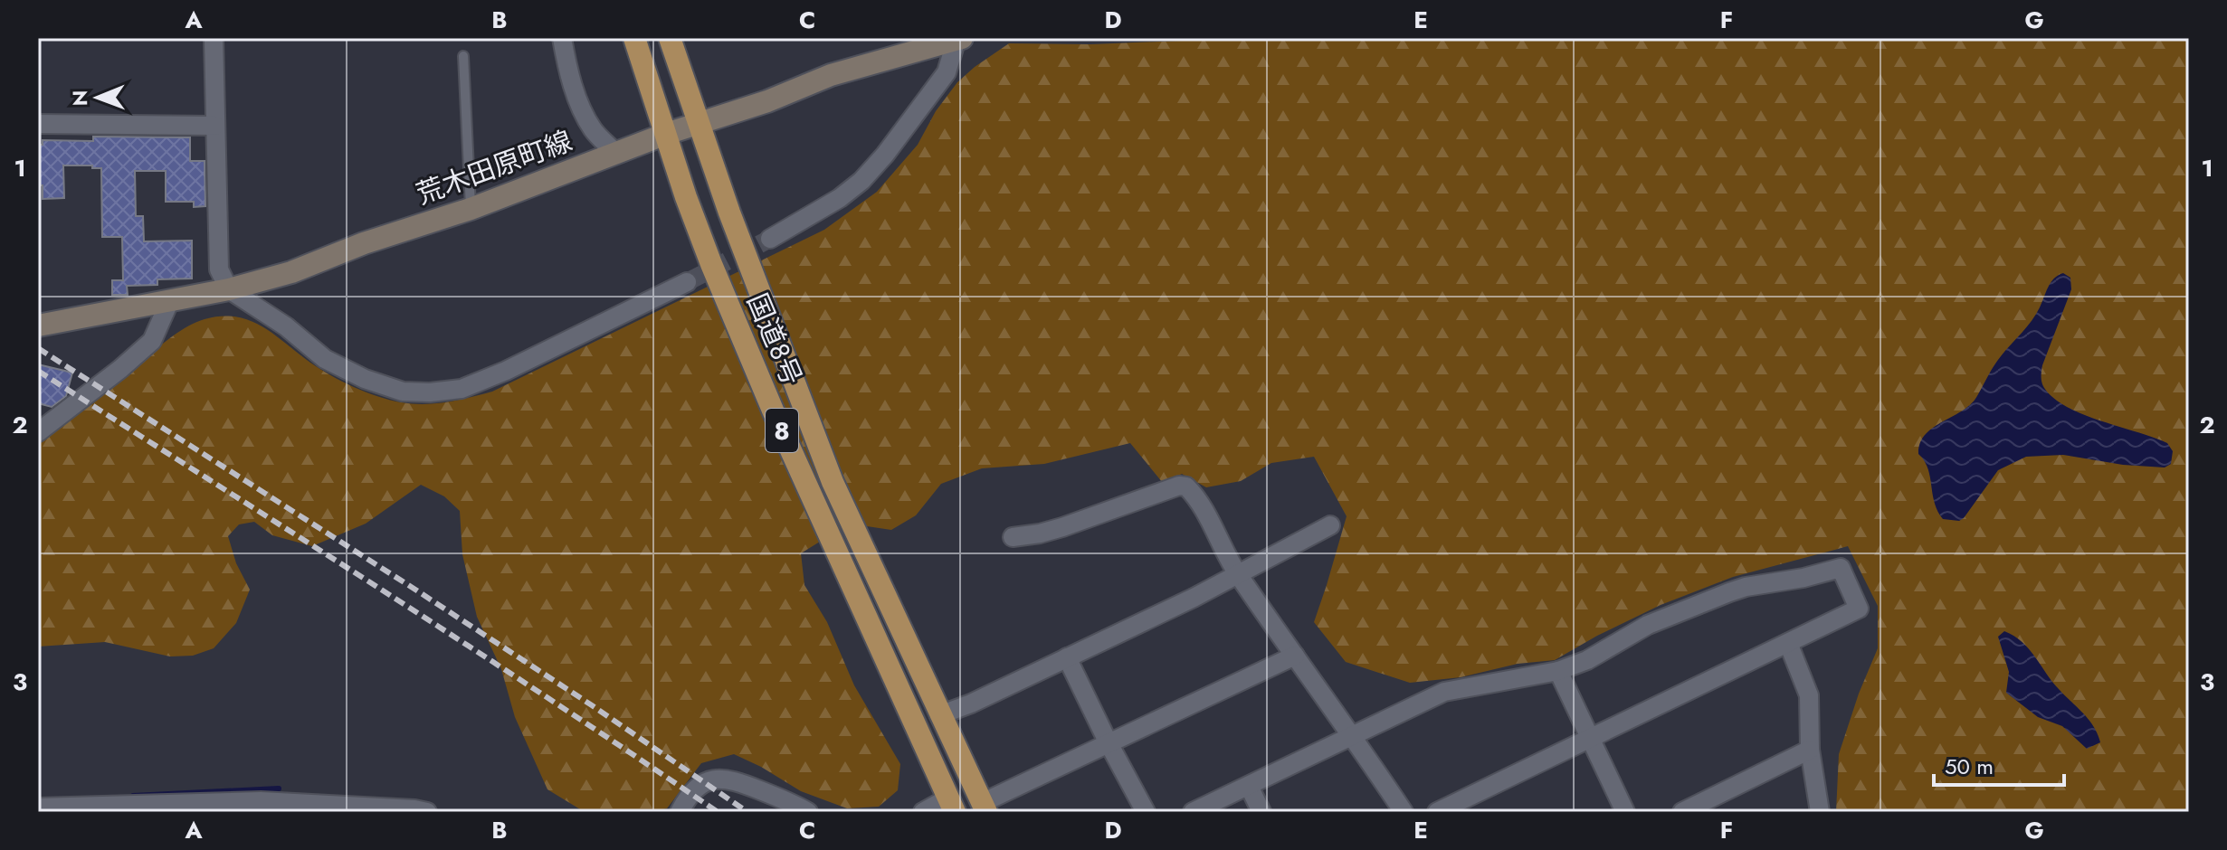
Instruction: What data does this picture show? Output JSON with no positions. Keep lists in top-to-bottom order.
{
  "streets": {
    "highway": ["国道8号", "8"],
    "main road": ["荒木田原町線"]
  },
  "crossings": [
    ["荒木田原町線", "国道8号"]
  ],
  "scale_bar": "50 m",
  "north": "left",
  "grid": {
    "columns": [
      "A",
      "B",
      "C",
      "D",
      "E",
      "F",
      "G"
    ],
    "rows": ["1", "2", "3"]
  }
}
